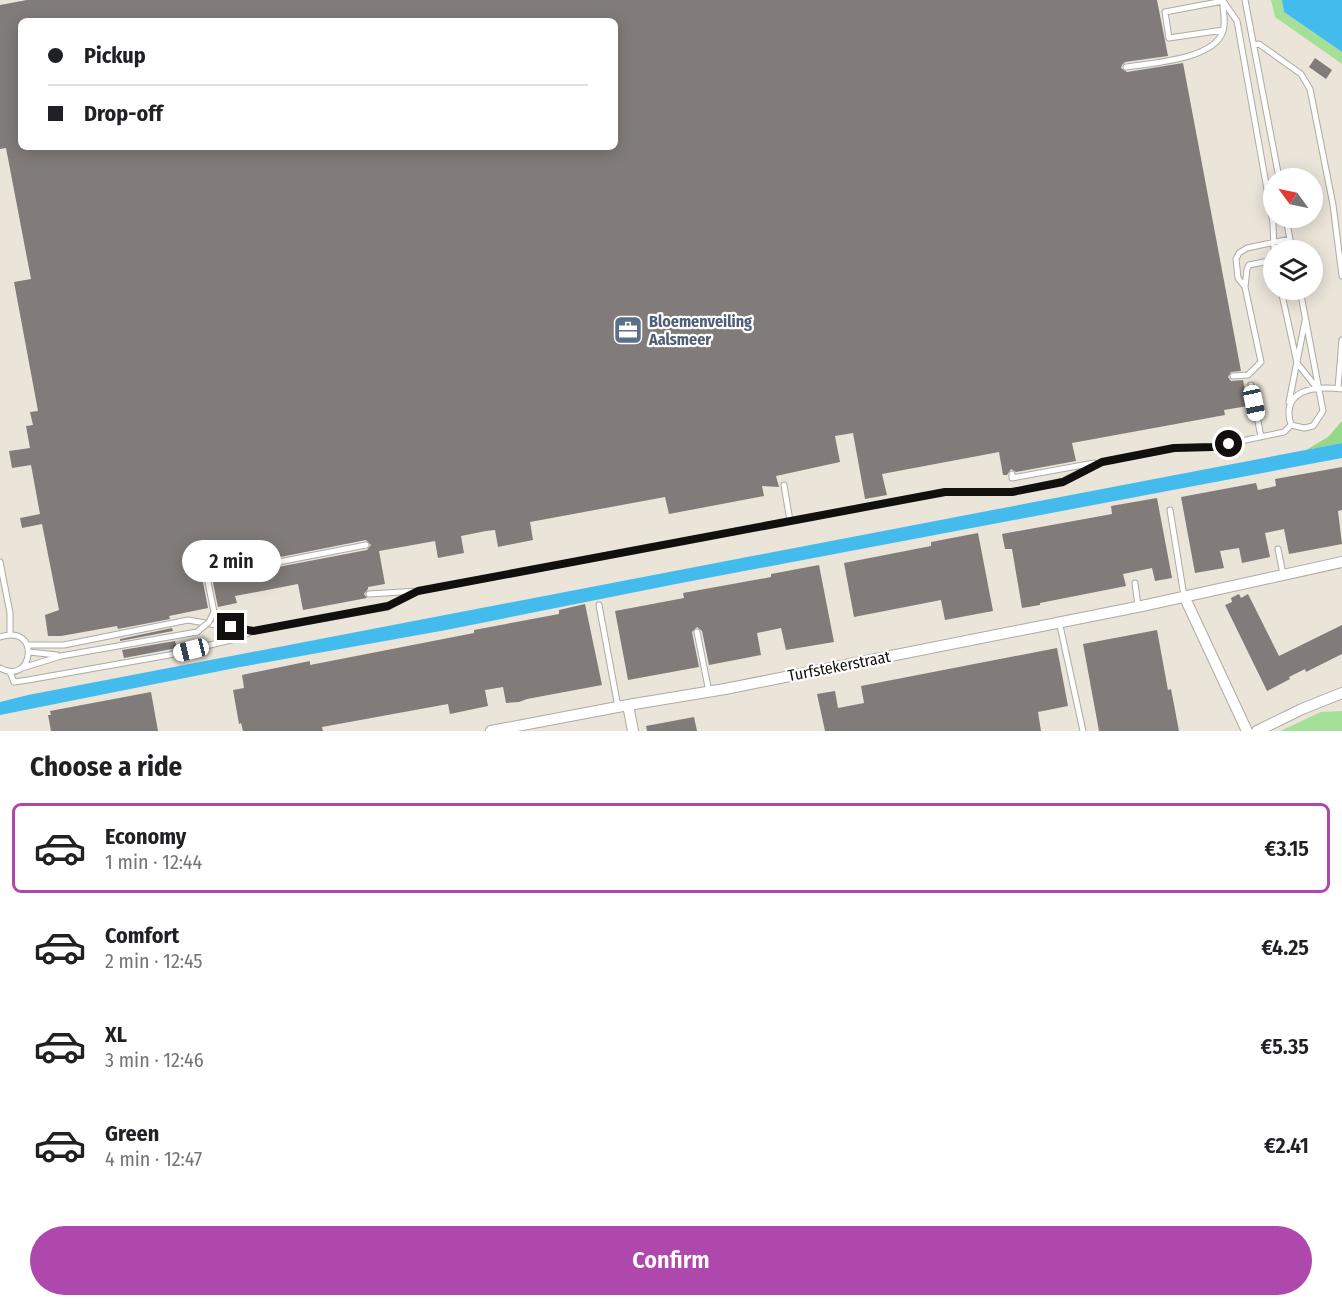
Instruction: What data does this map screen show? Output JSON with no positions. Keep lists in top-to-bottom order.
{
  "streets": {
    "street": ["Turfstekerstraat"]
  },
  "places": {
    "office": ["Bloemenveiling Aalsmeer"]
  },
  "north": "top left",
  "page": {
    "banner": ["Pickup", "Drop-off"],
    "bubble": "2 min",
    "heading": "Choose a ride",
    "list": [
      {
        "name": "Economy",
        "note": "1 min · 12:44",
        "value": "€3.15"
      },
      {
        "name": "Comfort",
        "note": "2 min · 12:45",
        "value": "€4.25"
      },
      {
        "name": "XL",
        "note": "3 min · 12:46",
        "value": "€5.35"
      },
      {
        "name": "Green",
        "note": "4 min · 12:47",
        "value": "€2.41"
      }
    ],
    "buttons": "Confirm"
  }
}
